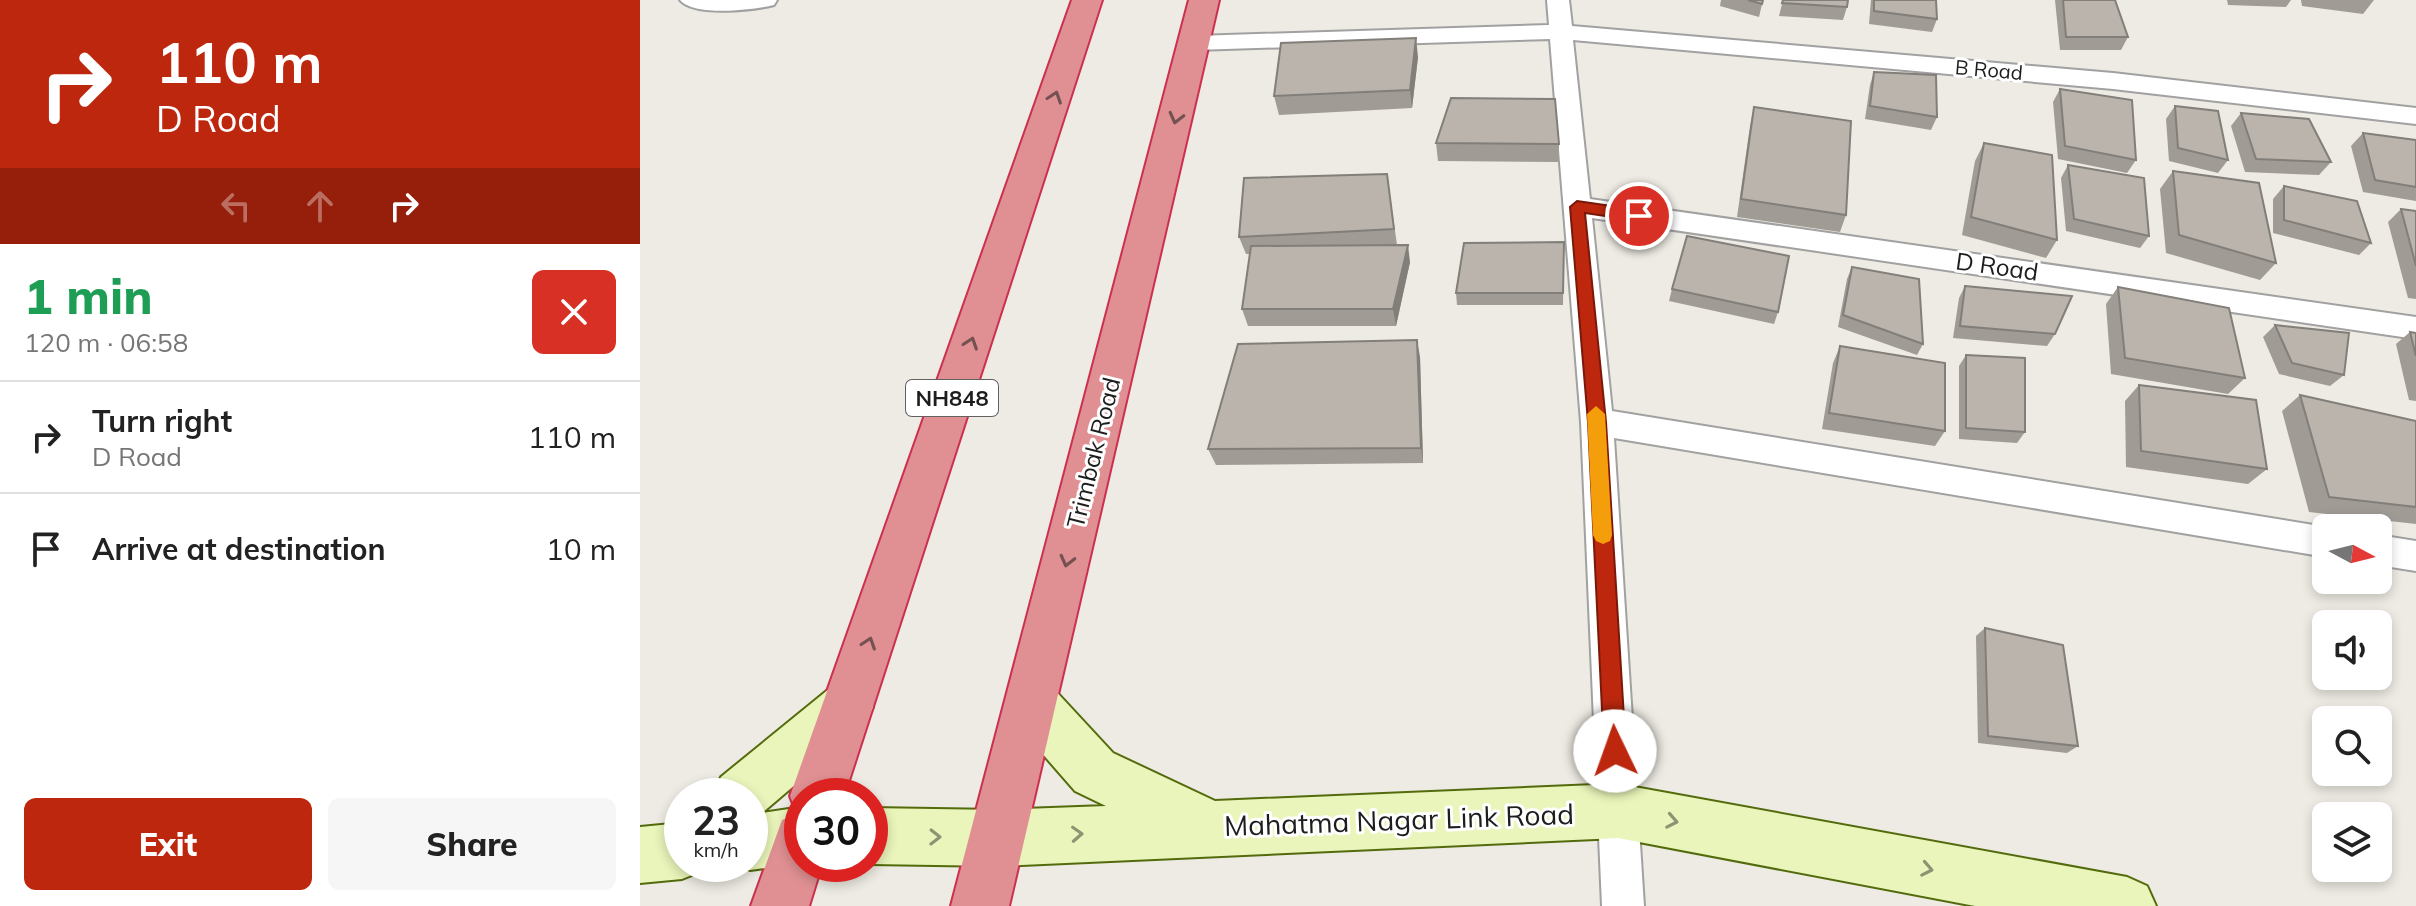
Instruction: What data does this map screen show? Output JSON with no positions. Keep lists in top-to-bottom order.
{
  "streets": {
    "highway": ["NH848", "Trimbak Road"],
    "main road": ["Mahatma Nagar Link Road"],
    "street": ["B Road", "D Road"]
  },
  "crossings": [
    ["B Road", "Trimbak Road"],
    ["Trimbak Road", "Mahatma Nagar Link Road"]
  ],
  "one_way": ["Mahatma Nagar Link Road"],
  "north": "right",
  "page": {
    "turn": ["110 m", "D Road"],
    "heading": ["1 min", "120 m · 06:58"],
    "list": [
      {
        "name": "Turn right",
        "note": "D Road",
        "value": "110 m"
      },
      {
        "name": "Arrive at destination",
        "value": "10 m"
      }
    ],
    "speed": "23 km/h",
    "limit": "30",
    "buttons": ["Exit", "Share"]
  }
}
